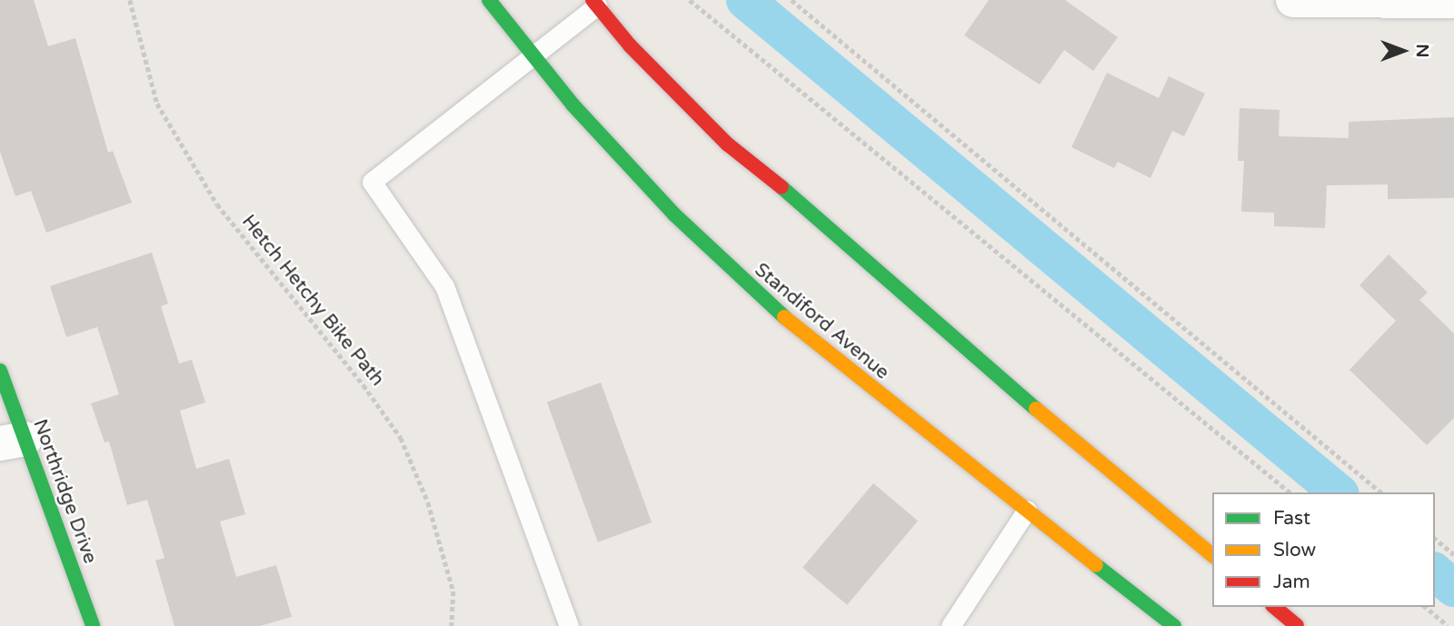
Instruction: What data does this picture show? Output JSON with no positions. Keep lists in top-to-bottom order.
{
  "streets": {
    "main road": ["Standiford Avenue", "Northridge Drive"],
    "path": ["Hetch Hetchy Bike Path"]
  },
  "legend": ["Fast", "Slow", "Jam"],
  "north": "right"
}
